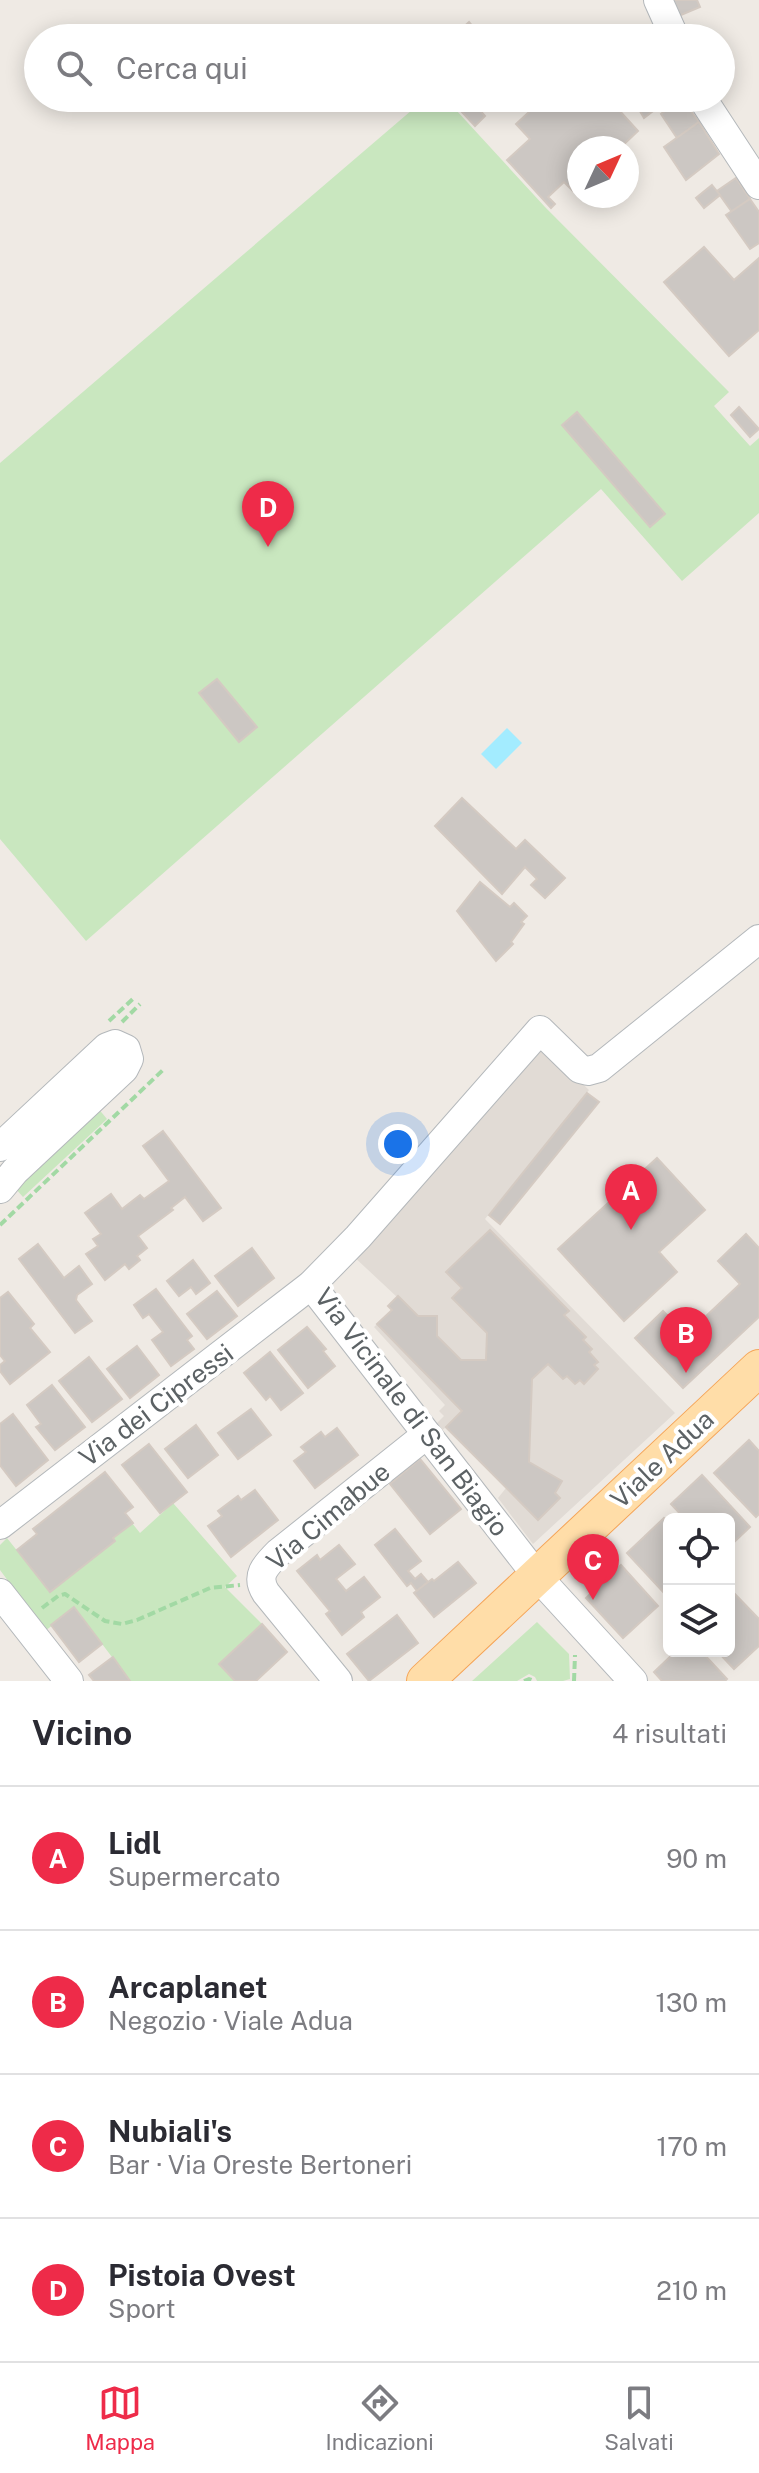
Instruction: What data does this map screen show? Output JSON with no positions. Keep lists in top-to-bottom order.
{
  "streets": {
    "main road": ["Viale Adua"],
    "street": ["Via dei Cipressi", "Via Vicinale di San Biagio", "Via Cimabue"]
  },
  "crossings": [
    ["Via dei Cipressi", "Via Vicinale di San Biagio"],
    ["Via Vicinale di San Biagio", "Viale Adua"],
    ["Via Vicinale di San Biagio", "Via Cimabue"]
  ],
  "north": "top right",
  "page": {
    "search": "Cerca qui",
    "pins": [
      "D",
      "A",
      "B",
      "C"
    ],
    "heading": ["Vicino", "4 risultati"],
    "list": [
      {
        "mark": "A",
        "name": "Lidl",
        "note": "Supermercato",
        "value": "90 m"
      },
      {
        "mark": "B",
        "name": "Arcaplanet",
        "note": "Negozio · Viale Adua",
        "value": "130 m"
      },
      {
        "mark": "C",
        "name": "Nubiali's",
        "note": "Bar · Via Oreste Bertoneri",
        "value": "170 m"
      },
      {
        "mark": "D",
        "name": "Pistoia Ovest",
        "note": "Sport",
        "value": "210 m"
      }
    ],
    "nav": ["Mappa", "Indicazioni", "Salvati"]
  }
}
